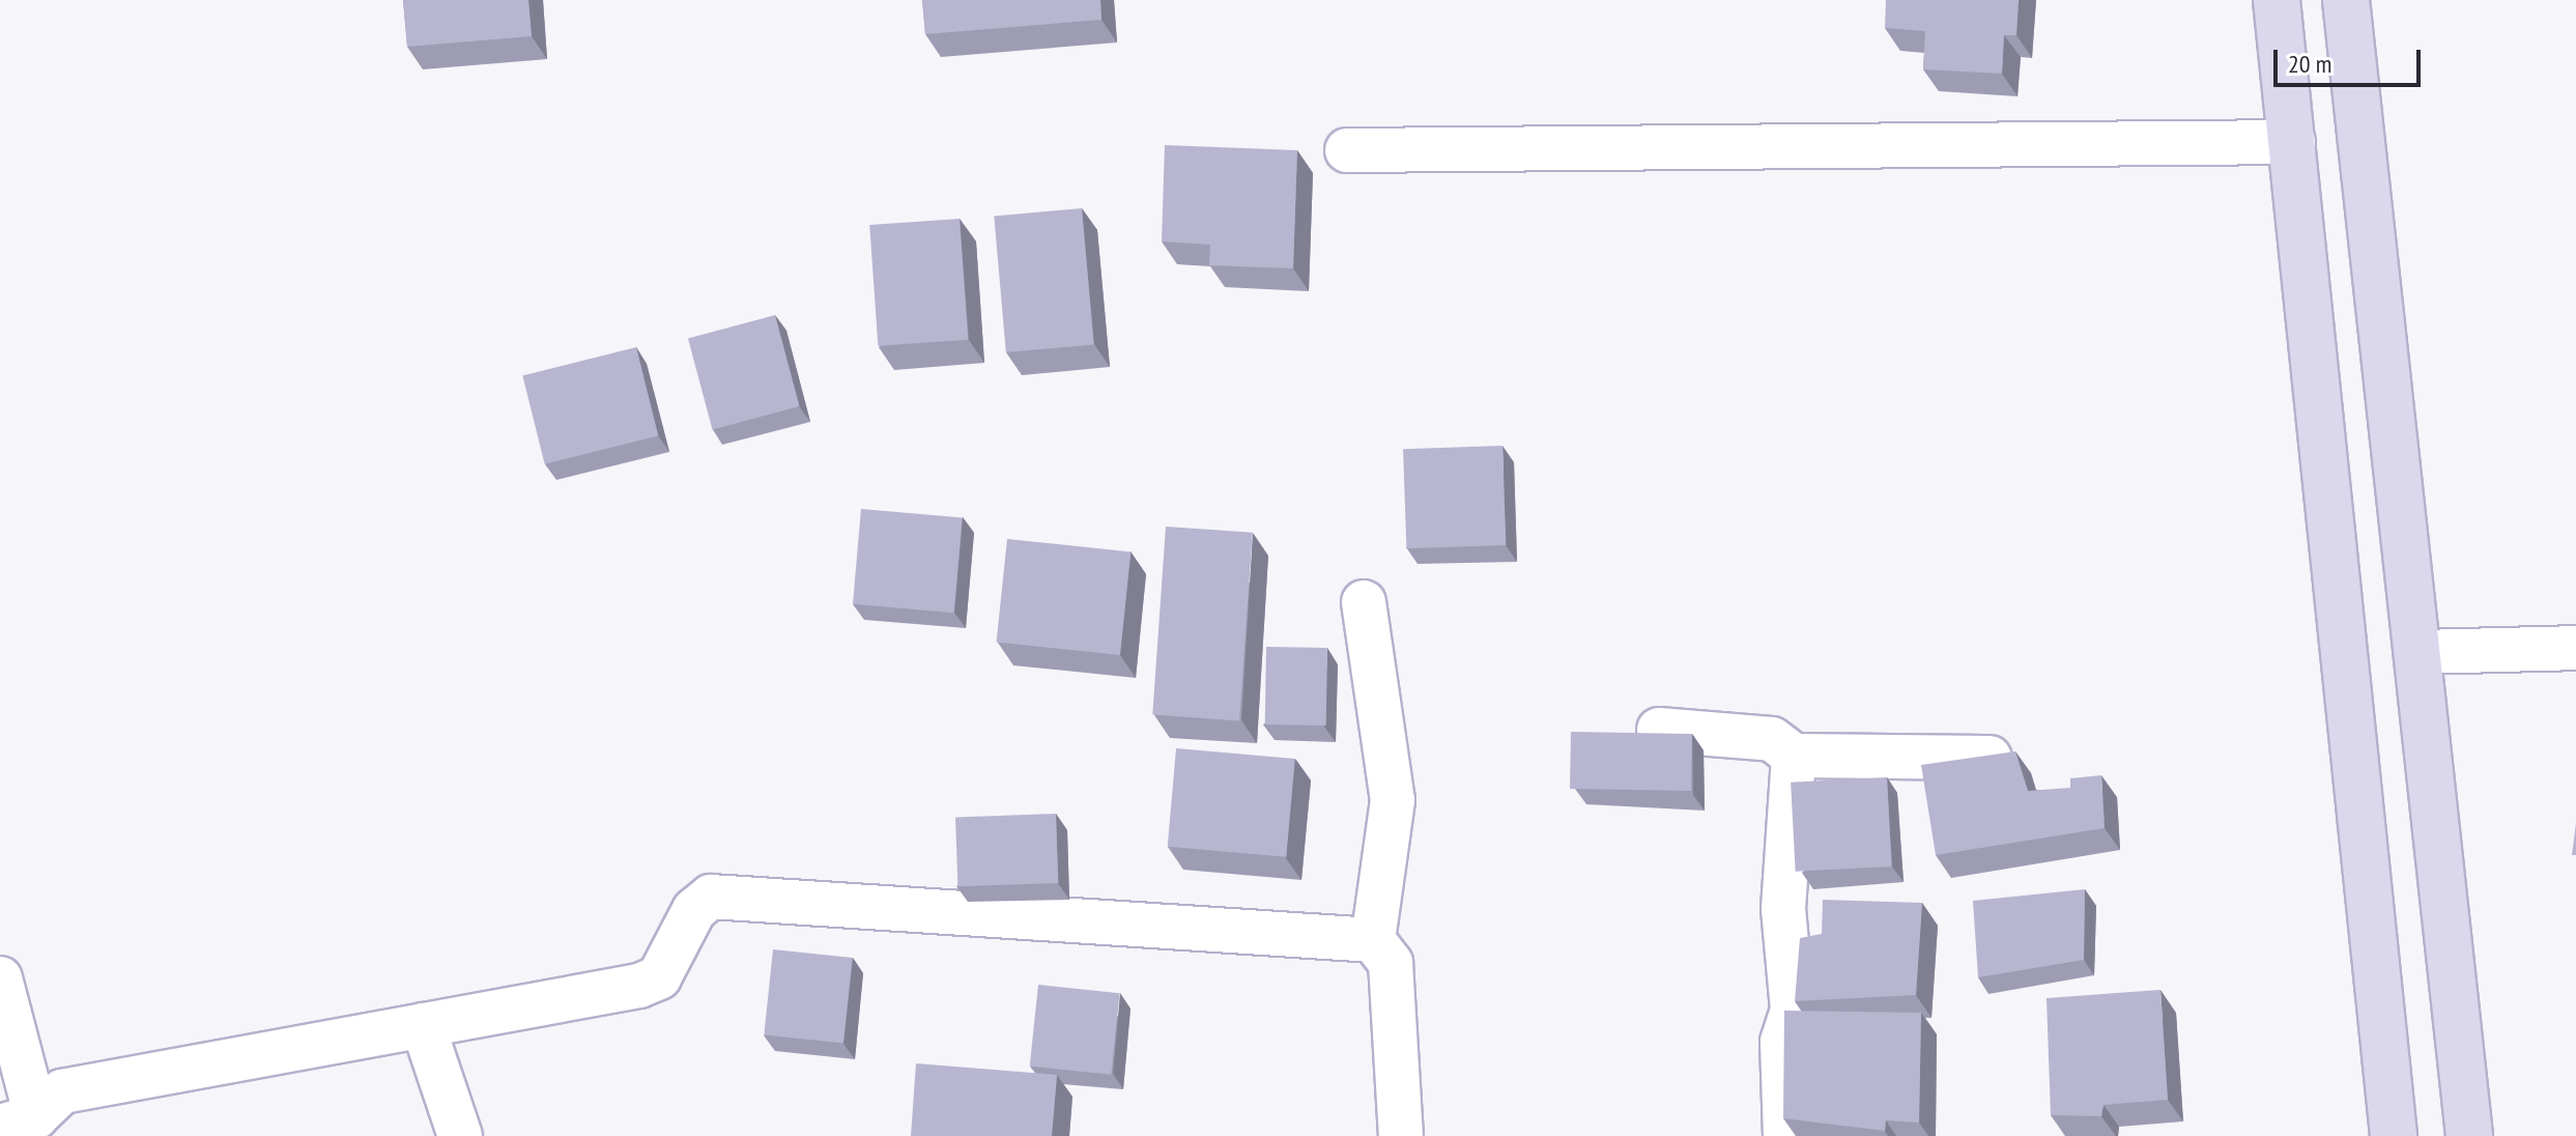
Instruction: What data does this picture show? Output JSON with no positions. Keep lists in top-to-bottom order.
{
  "scale_bar": "20 m"
}
